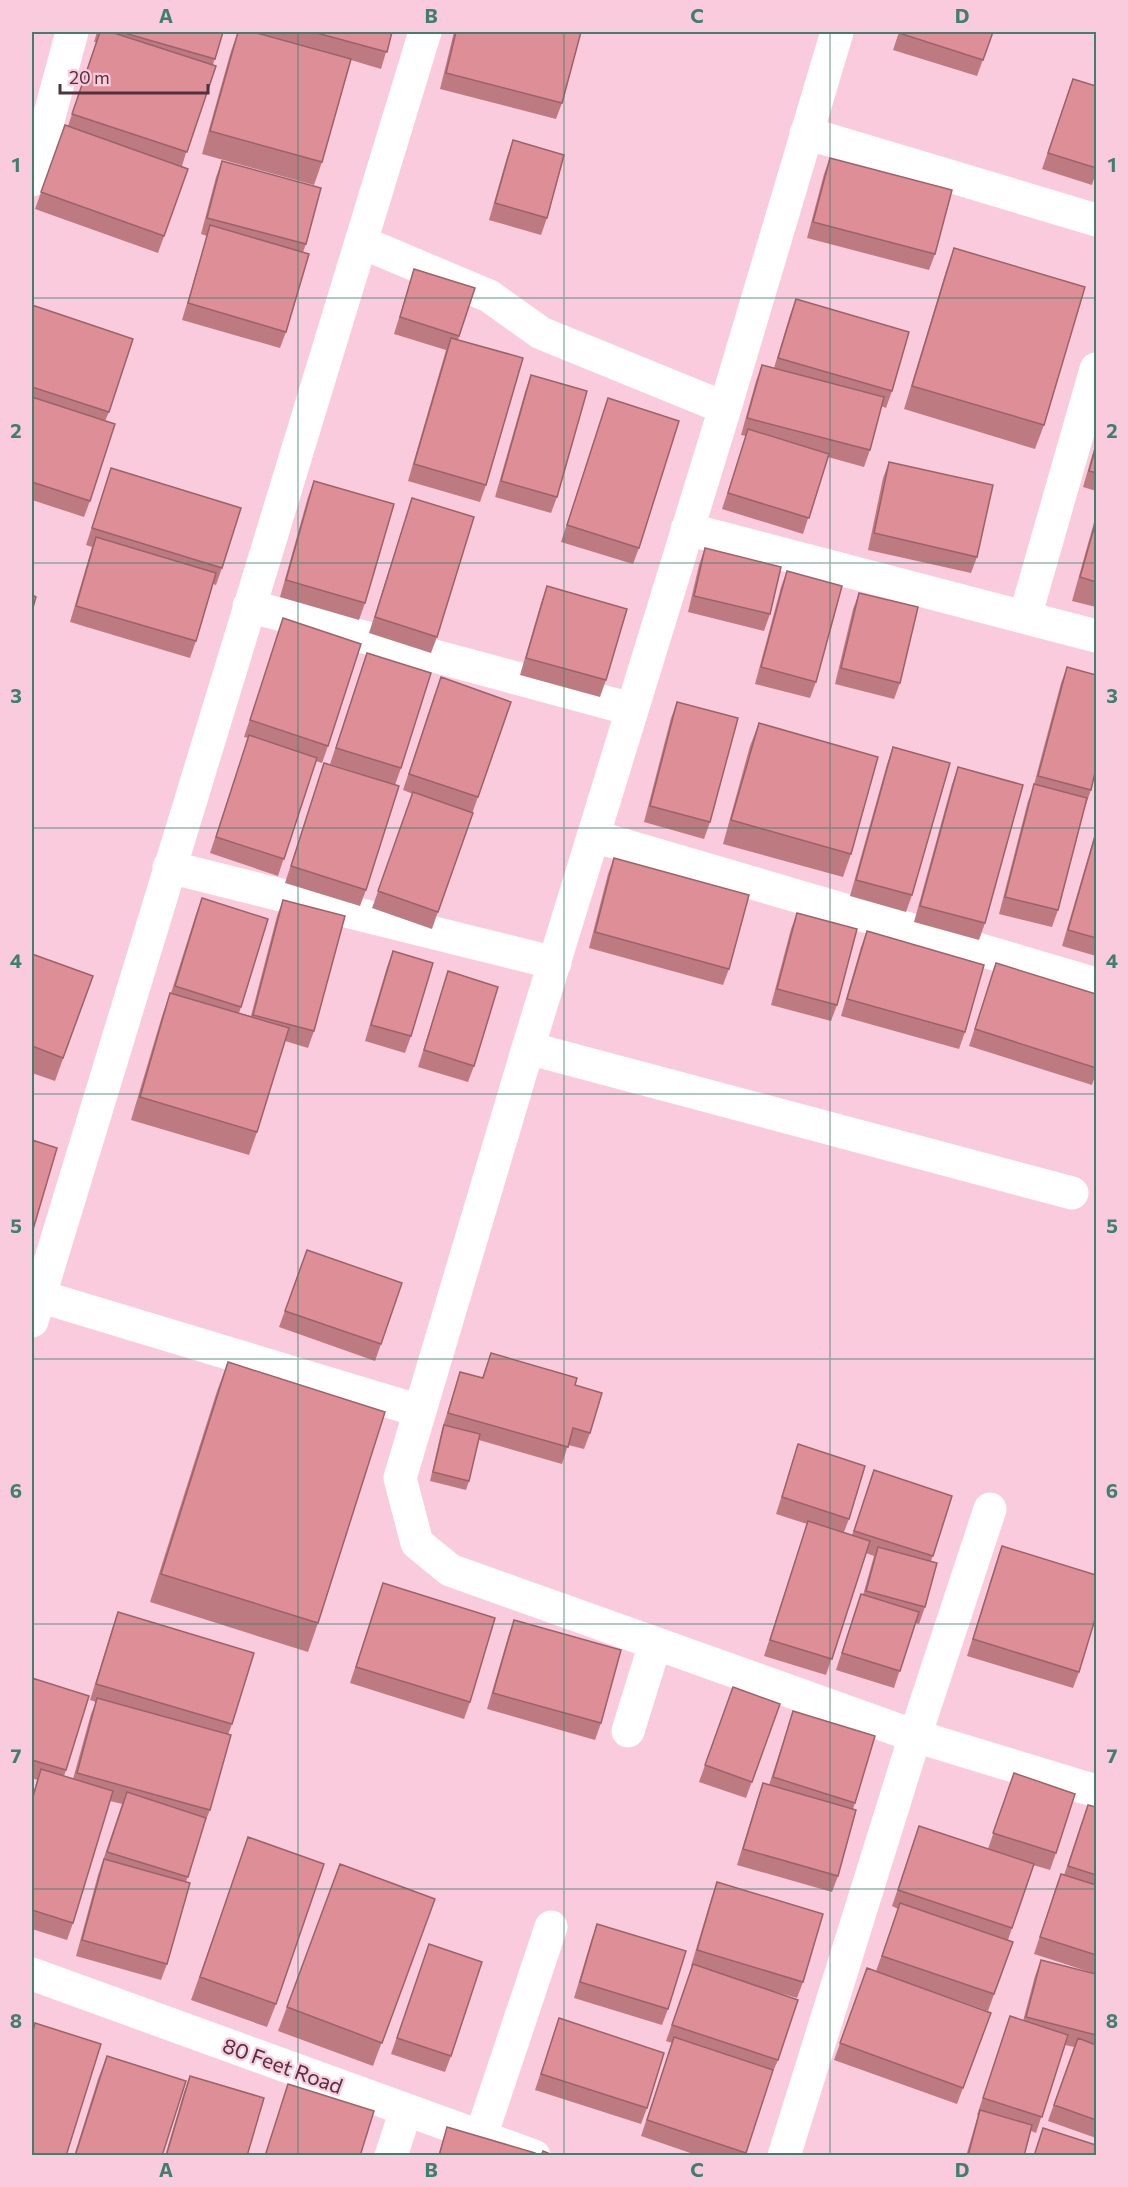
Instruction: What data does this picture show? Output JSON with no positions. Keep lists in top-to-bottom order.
{
  "streets": {
    "street": ["80 Feet Road"]
  },
  "scale_bar": "20 m",
  "grid": {
    "columns": [
      "A",
      "B",
      "C",
      "D"
    ],
    "rows": [
      "1",
      "2",
      "3",
      "4",
      "5",
      "6",
      "7",
      "8"
    ]
  }
}
